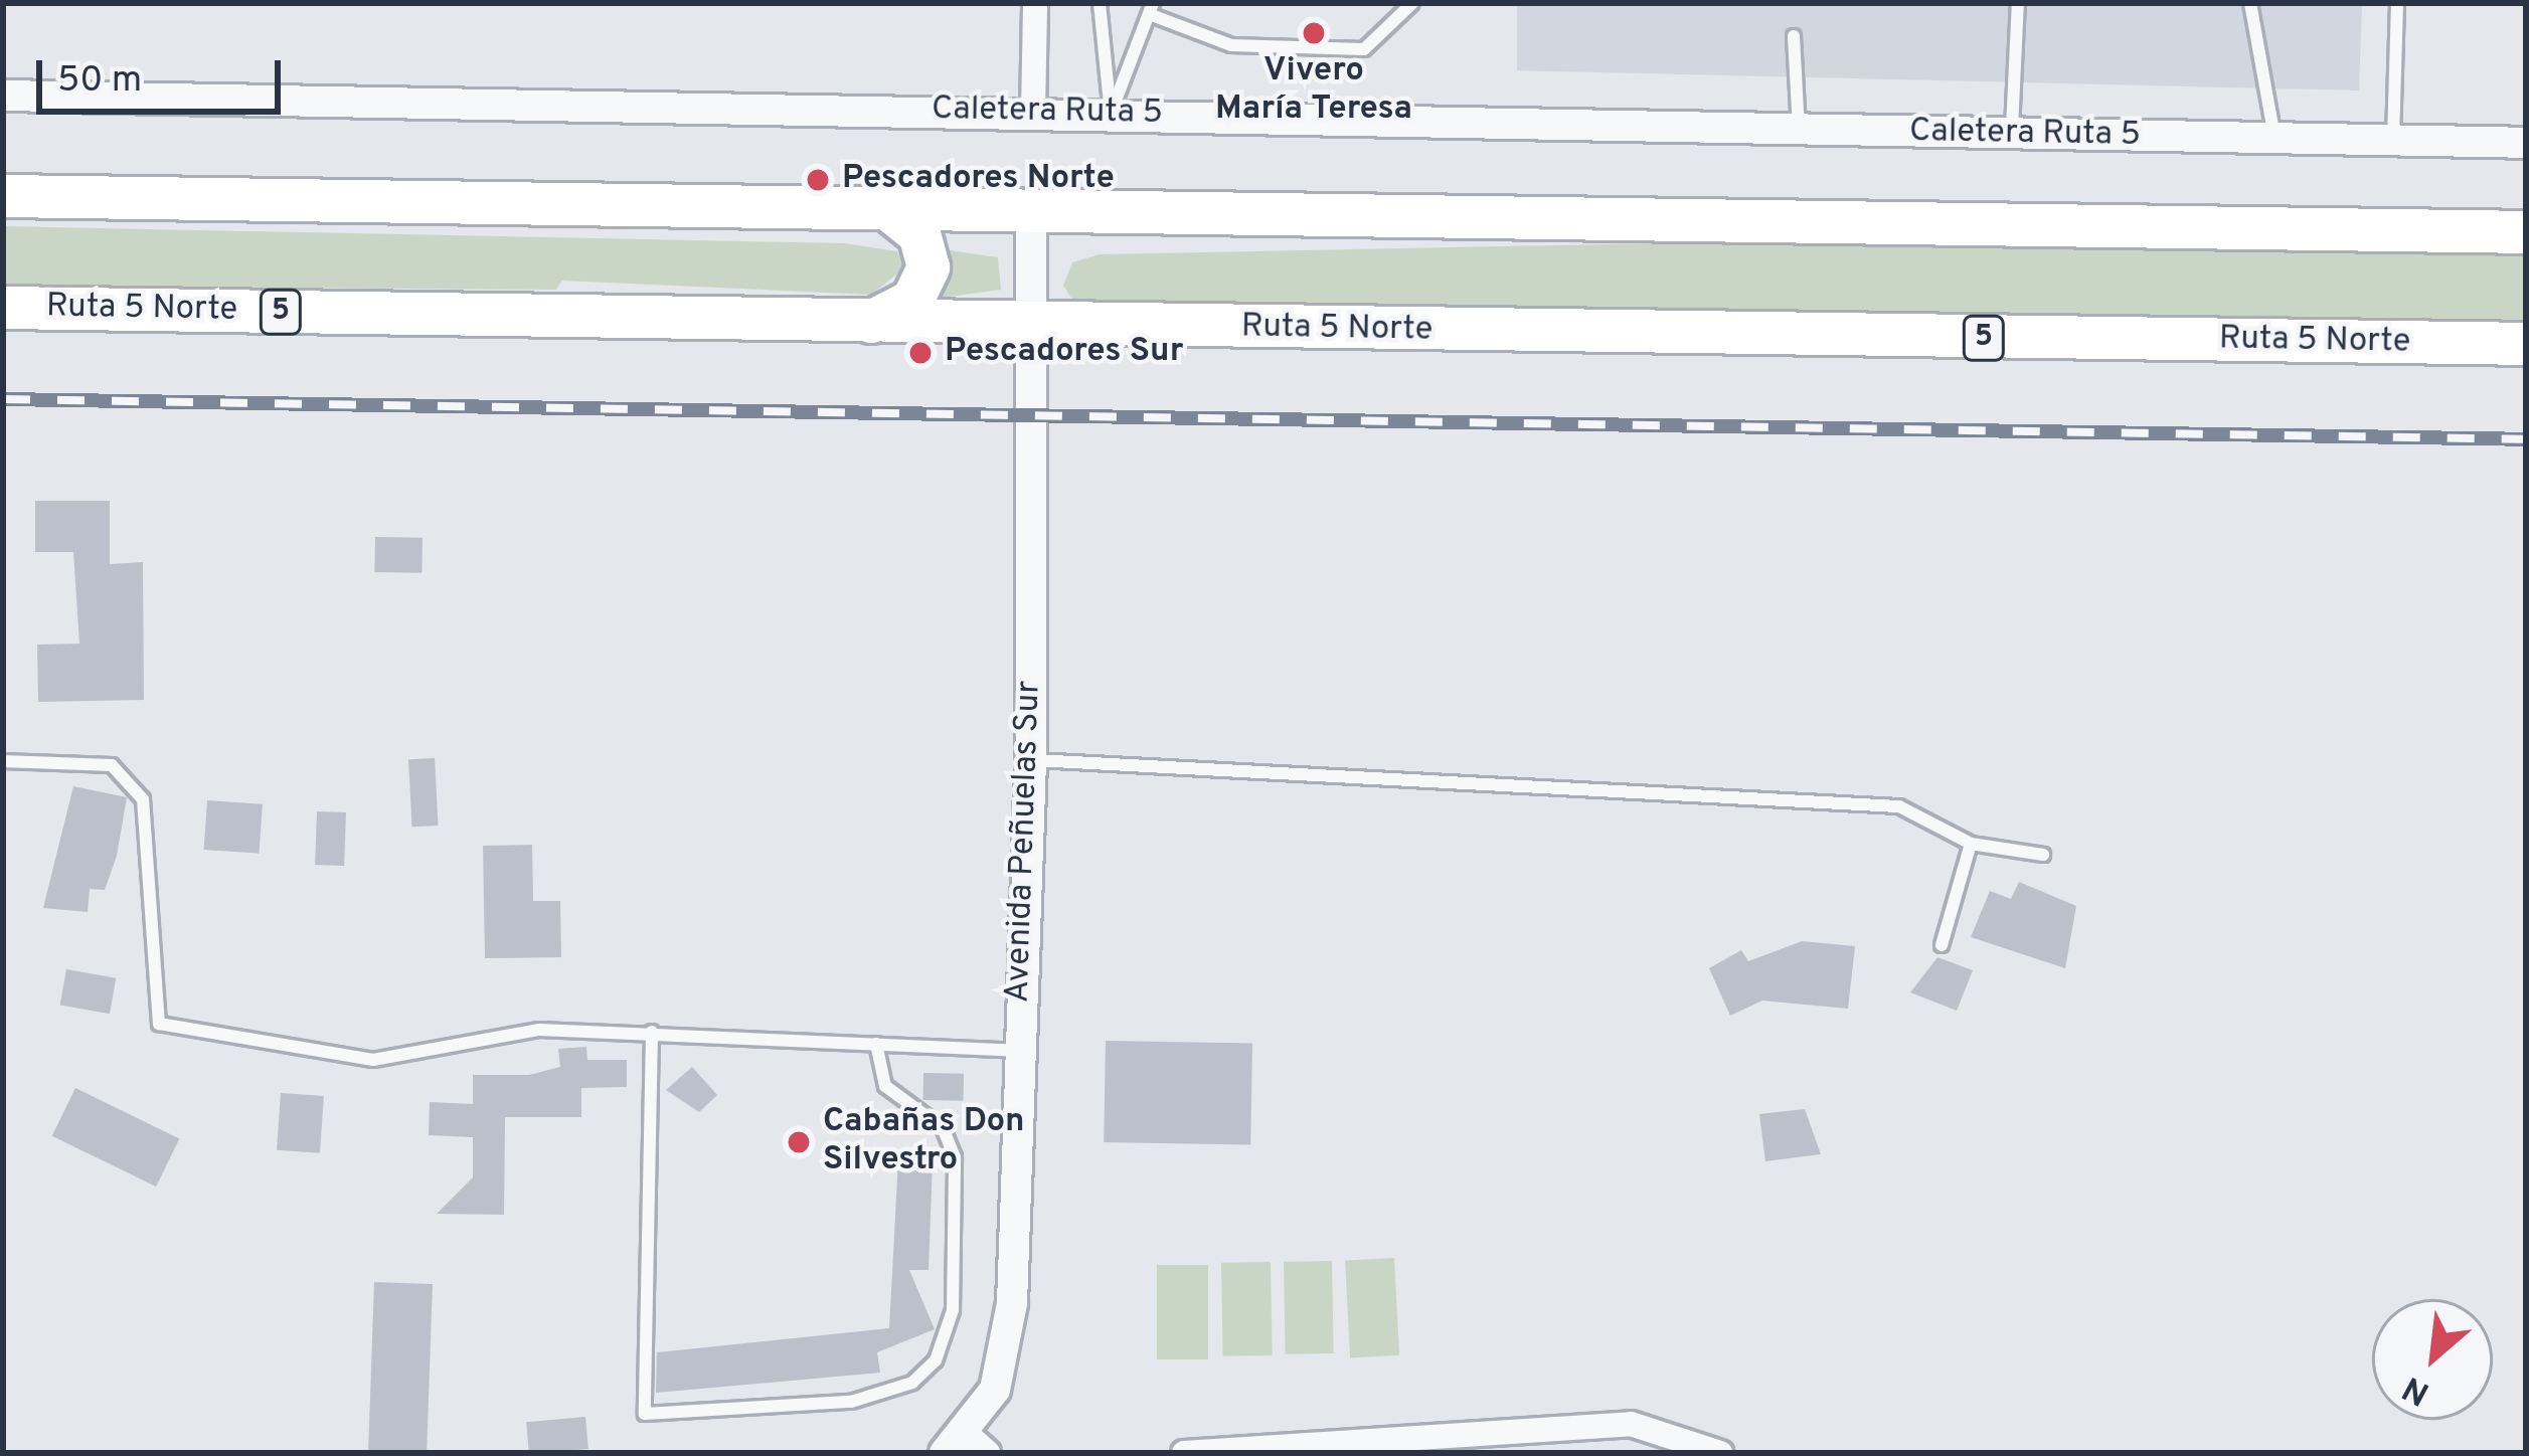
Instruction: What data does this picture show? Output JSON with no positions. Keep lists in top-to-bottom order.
{
  "streets": {
    "highway": ["Ruta 5 Norte", "5"],
    "street": ["Caletera Ruta 5", "Avenida Peñuelas Sur"]
  },
  "crossings": [
    ["Ruta 5 Norte", "Avenida Peñuelas Sur"]
  ],
  "places": [
    "Vivero María Teresa",
    "Pescadores Norte",
    "Pescadores Sur",
    "Cabañas Don Silvestro"
  ],
  "scale_bar": "50 m",
  "north": "bottom left"
}
